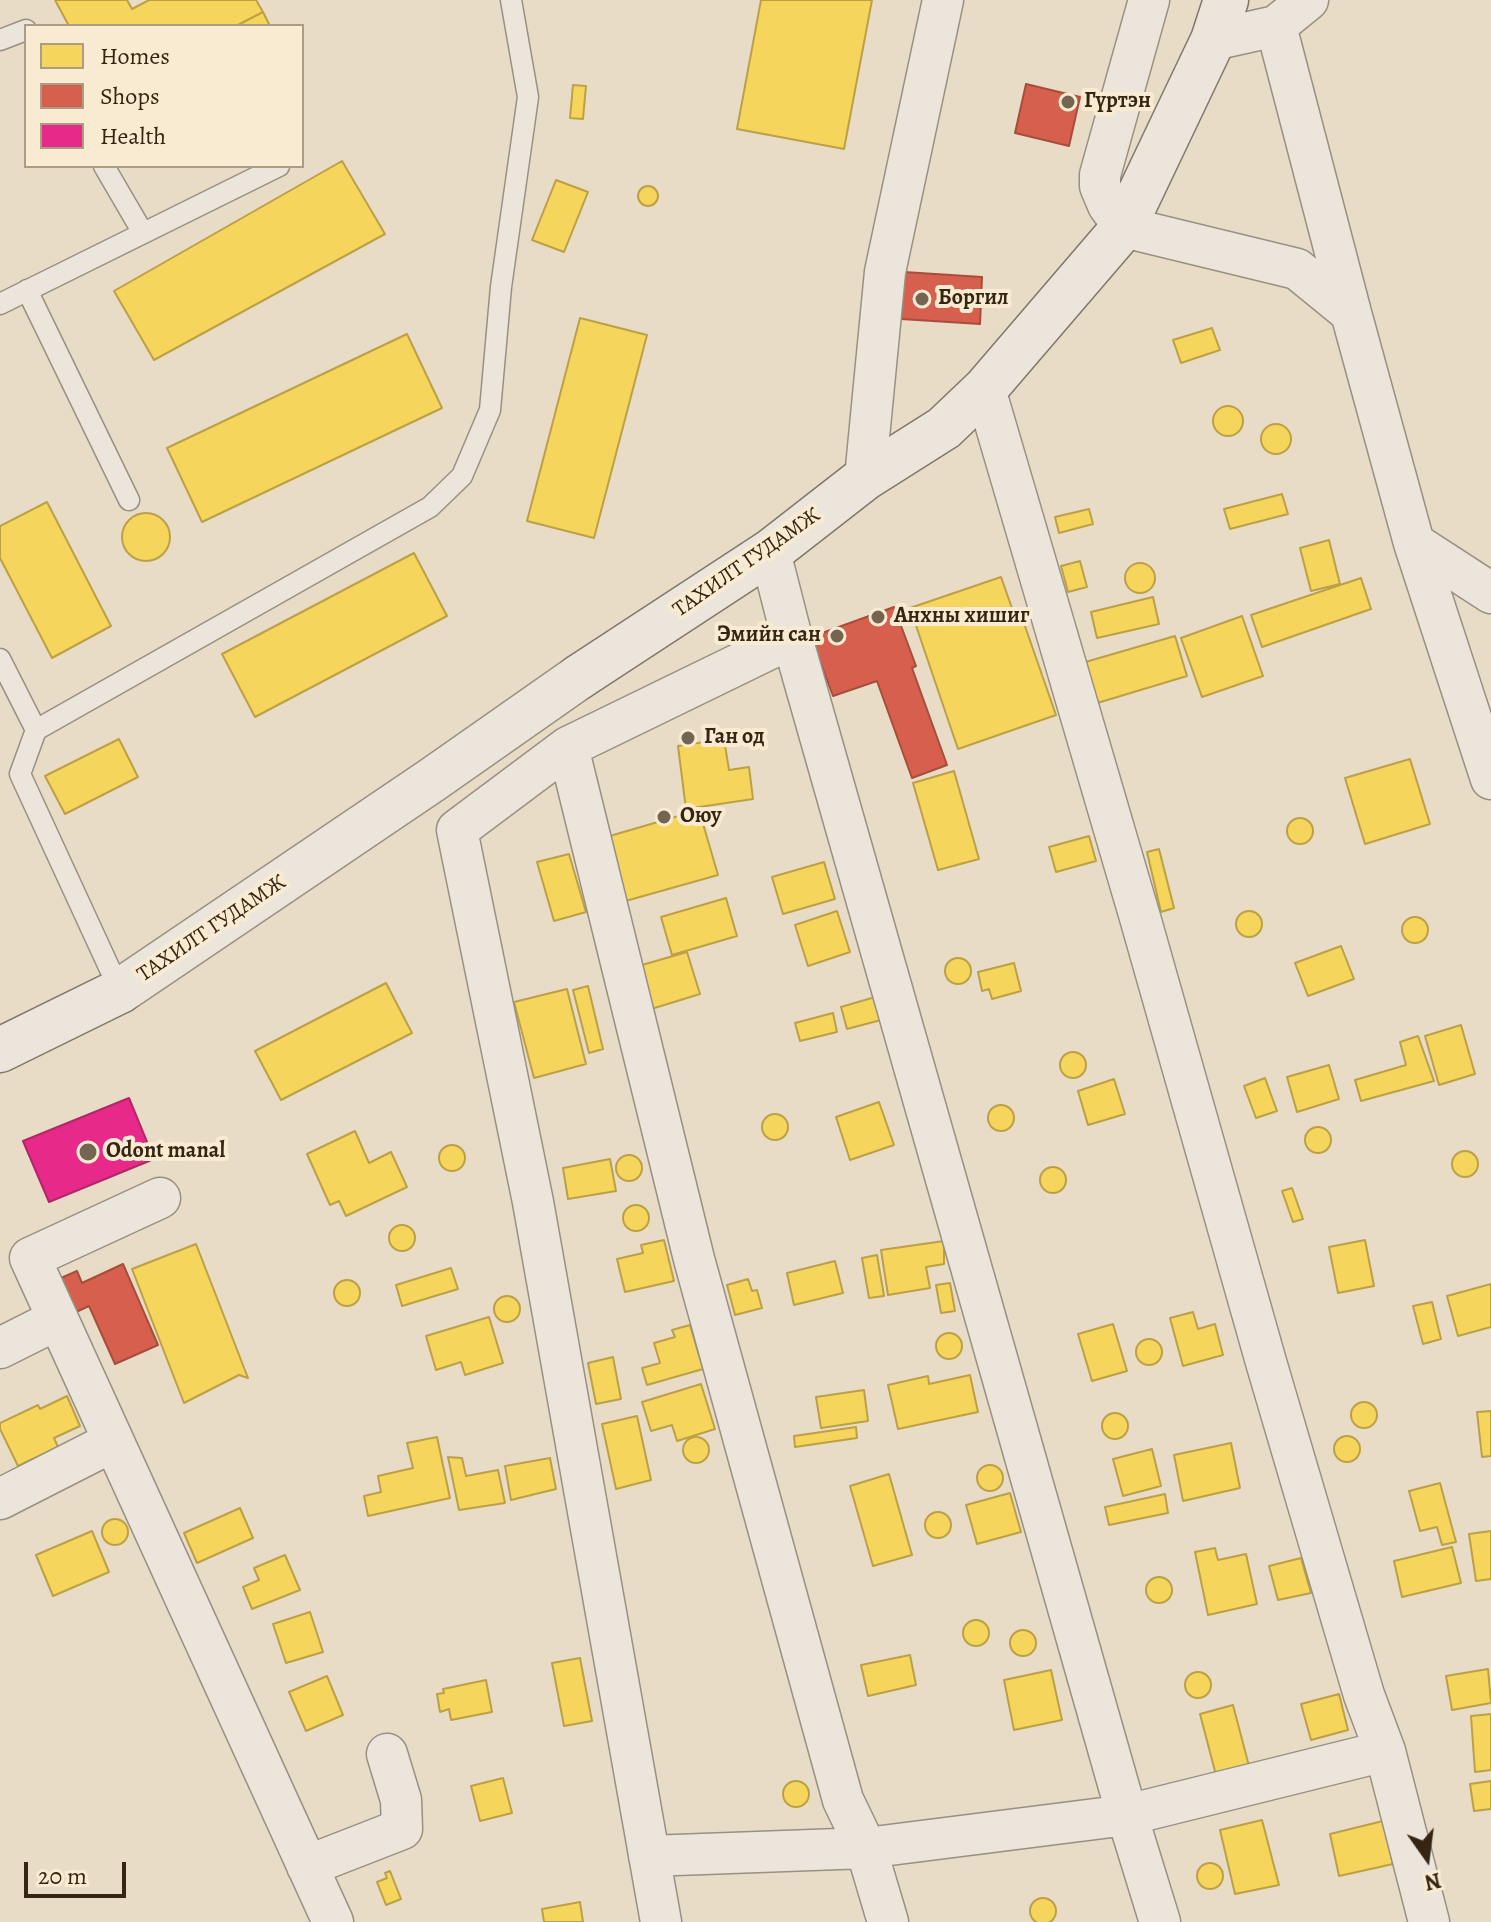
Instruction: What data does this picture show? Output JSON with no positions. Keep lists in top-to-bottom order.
{
  "streets": {
    "main road": ["ТАХИЛТ ГУДАМЖ"]
  },
  "places": [
    "Гүртэн",
    "Боргил",
    "Анхны хишиг",
    "Эмийн сан",
    "Ган од",
    "Оюу",
    "Odont manal"
  ],
  "legend": ["Homes", "Shops", "Health"],
  "scale_bar": "20 m",
  "north": "bottom"
}
